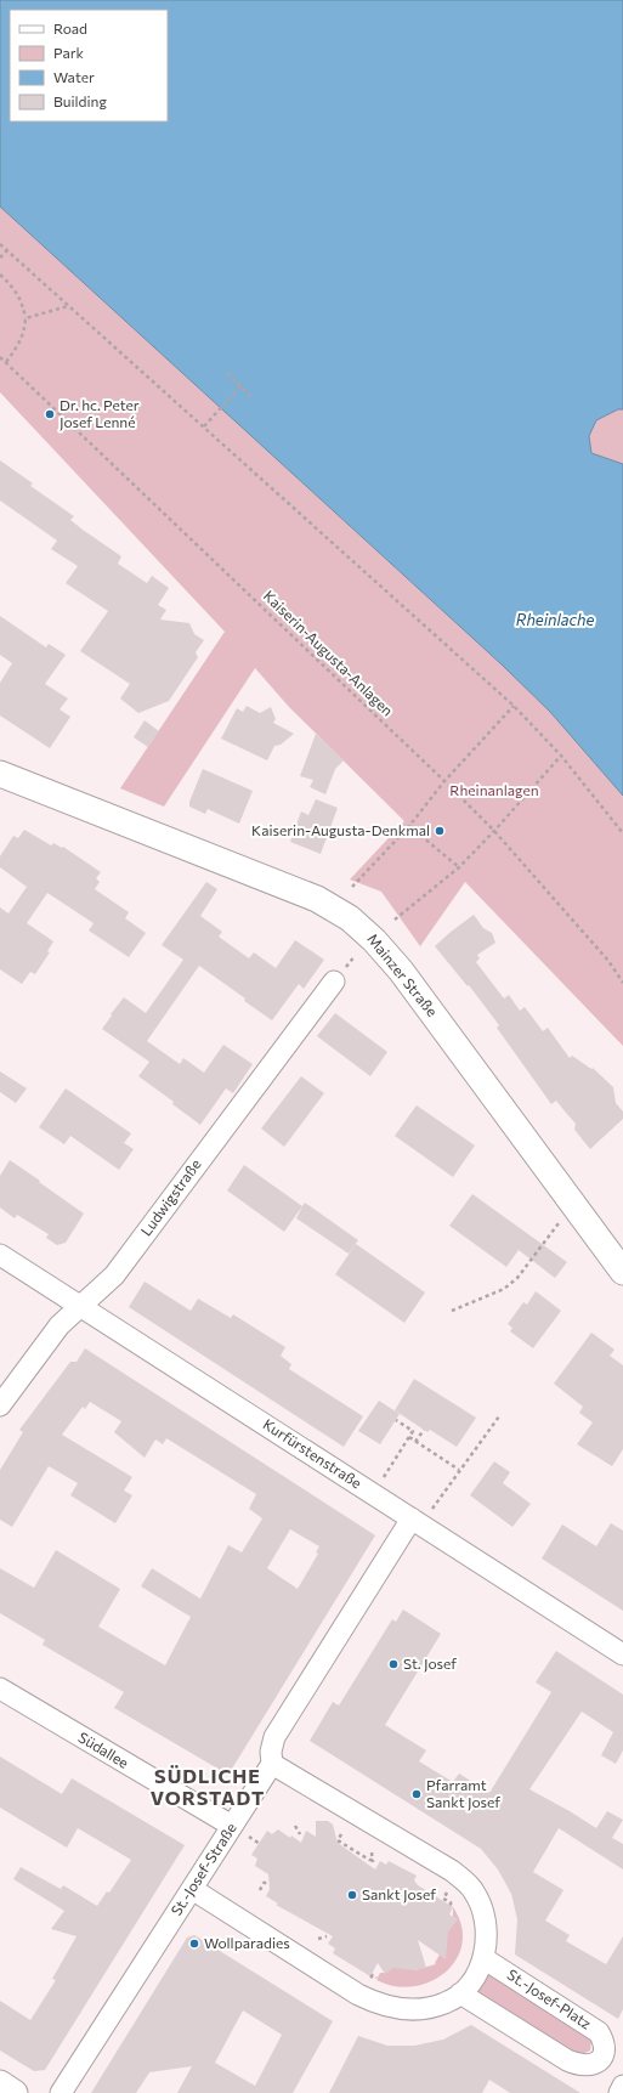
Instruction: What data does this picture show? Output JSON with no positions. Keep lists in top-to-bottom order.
{
  "streets": {
    "street": [
      "Mainzer Straße",
      "Ludwigstraße",
      "Kurfürstenstraße",
      "Südallee",
      "St.-Josef-Straße",
      "St.-Josef-Platz"
    ],
    "path": ["Kaiserin-Augusta-Anlagen"]
  },
  "crossings": [
    ["Ludwigstraße", "Kurfürstenstraße"],
    ["Kurfürstenstraße", "St.-Josef-Straße"],
    ["Südallee", "St.-Josef-Straße"]
  ],
  "districts": ["SÜDLICHE VORSTADT"],
  "water": ["Rheinlache"],
  "parks": ["Rheinanlagen"],
  "places": [
    "Dr. hc. Peter Josef Lenné",
    "Kaiserin-Augusta-Denkmal",
    "St. Josef",
    "Pfarramt Sankt Josef",
    "Sankt Josef",
    "Wollparadies"
  ],
  "legend": [
    "Road",
    "Park",
    "Water",
    "Building"
  ]
}
